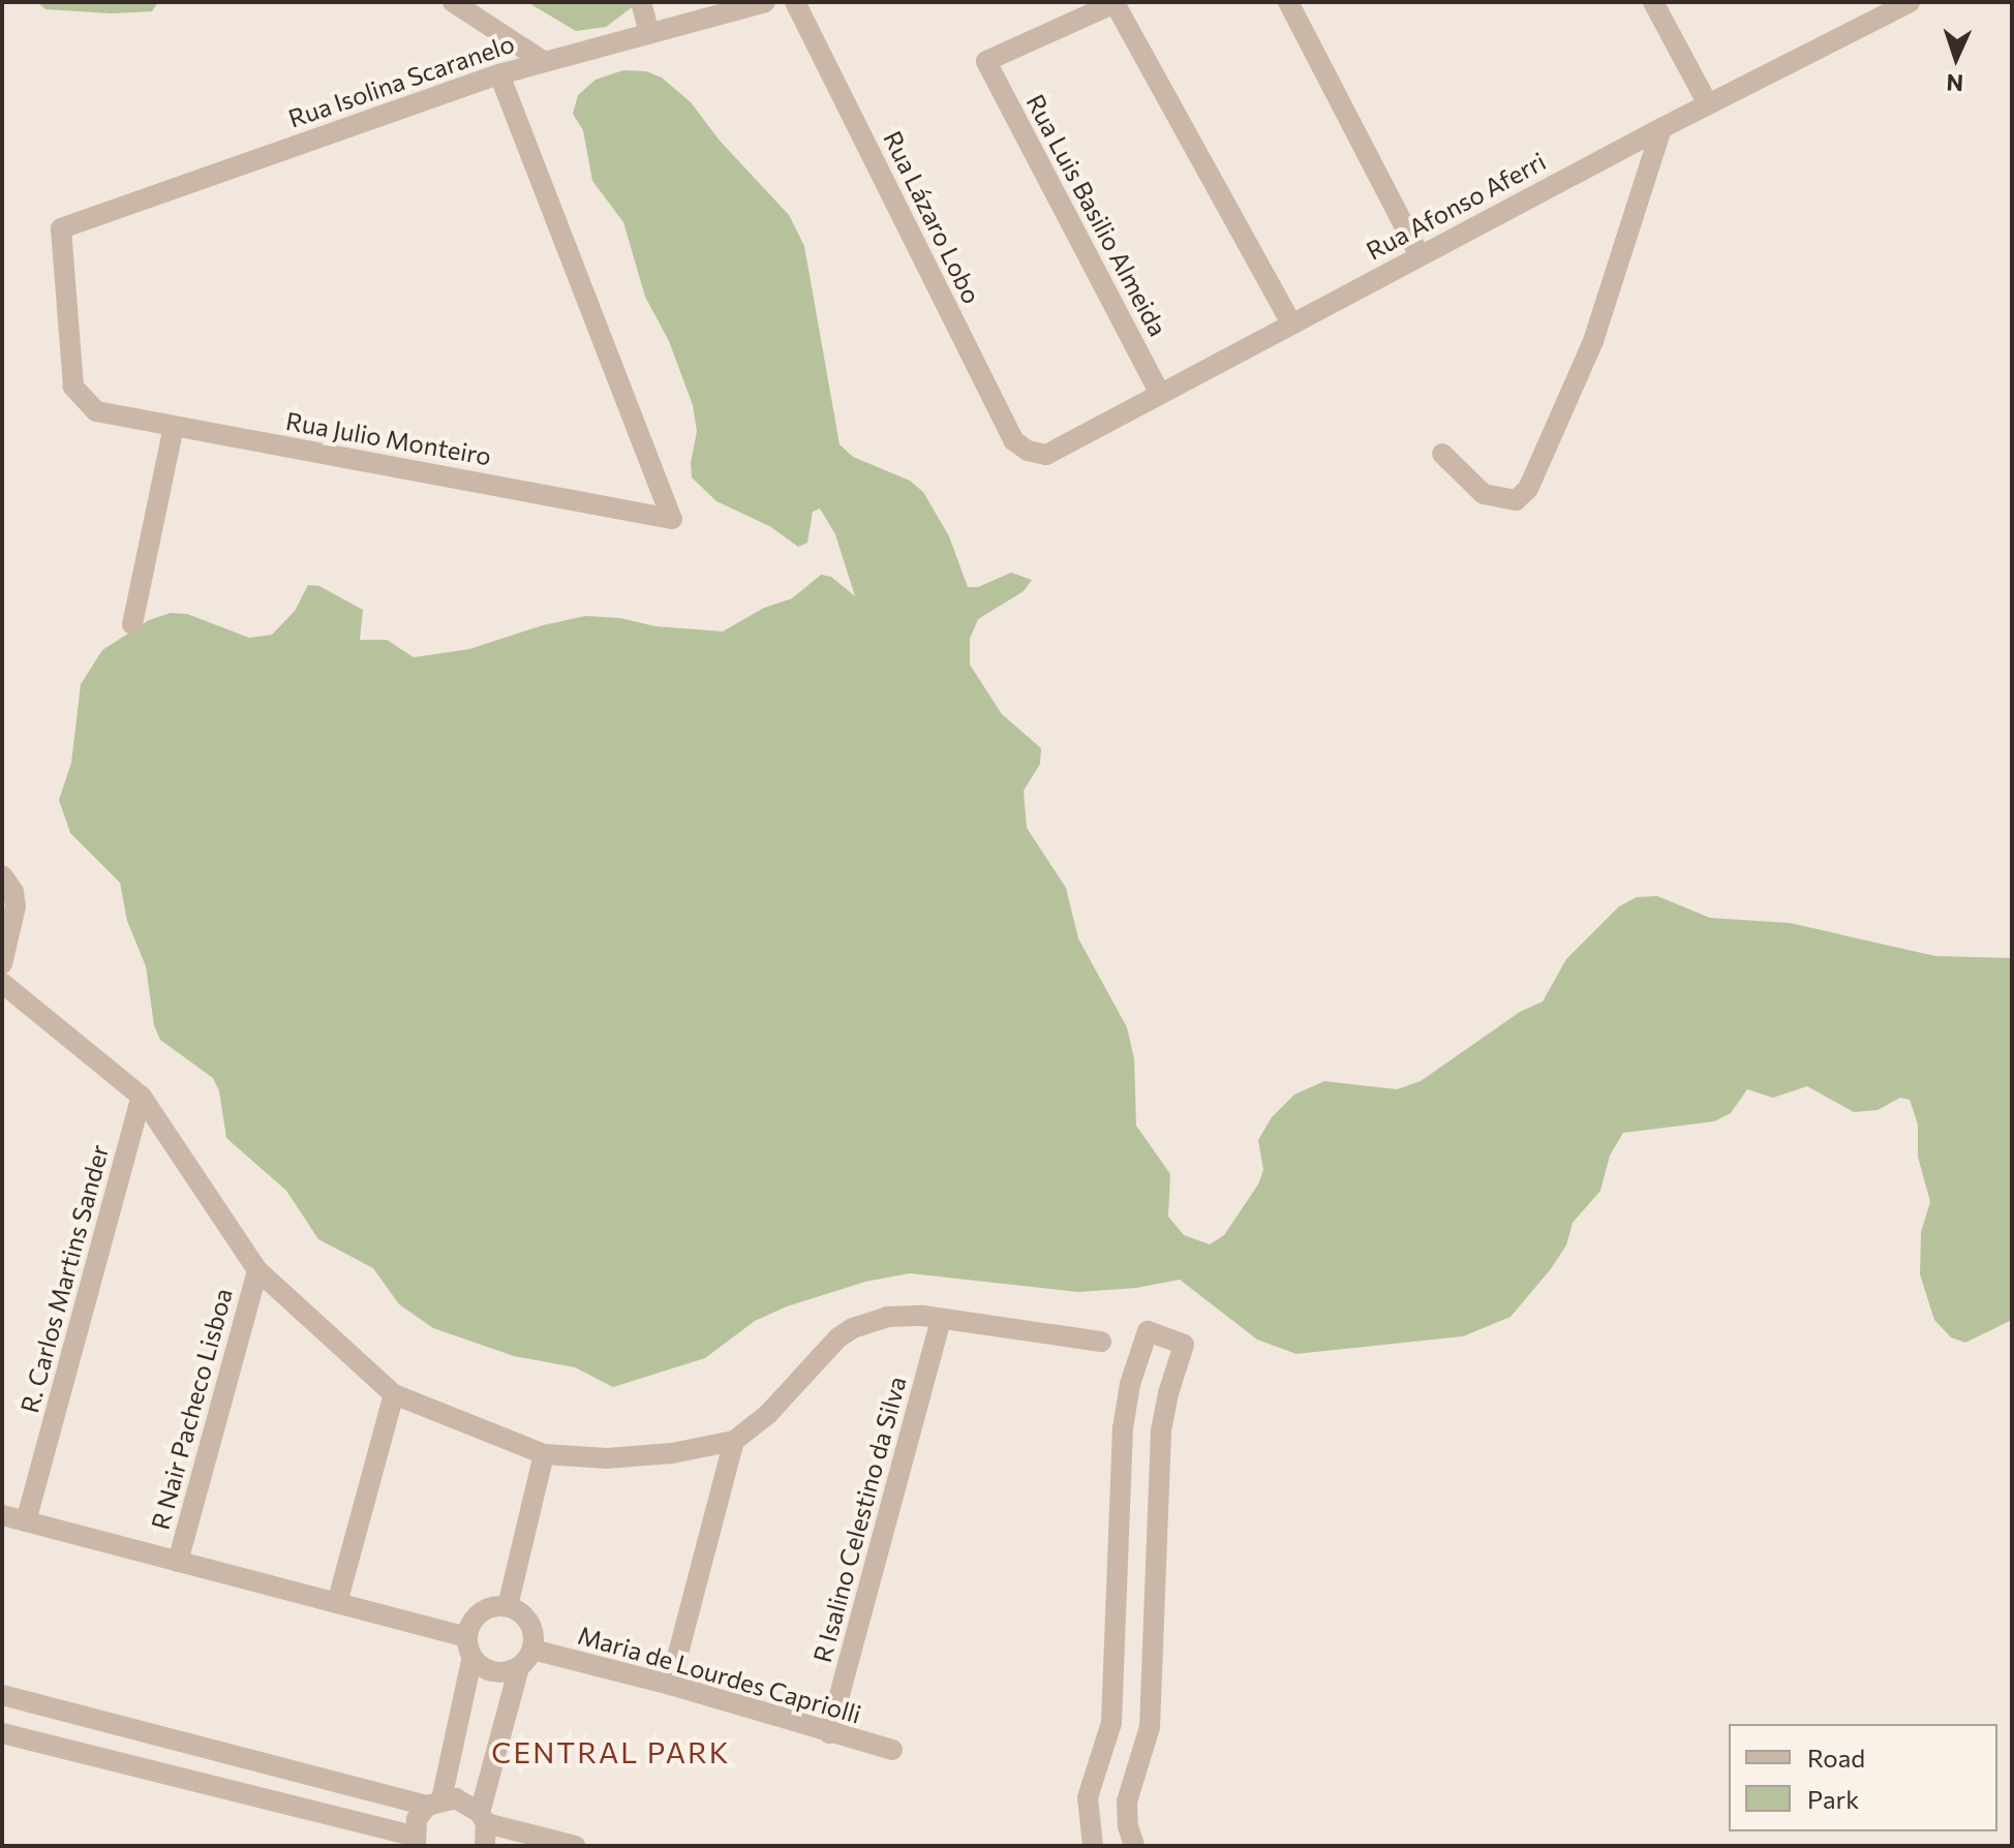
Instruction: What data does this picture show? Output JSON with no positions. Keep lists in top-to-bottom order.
{
  "streets": {
    "street": [
      "Rua Isolina Scaranelo",
      "Rua Afonso Aferri",
      "Rua Luis Basilio Almeida",
      "Rua Lázaro Lobo",
      "Rua Julio Monteiro",
      "R. Carlos Martins Sander",
      "R Nair Pacheco Lisboa",
      "R Isalino Celestino da Silva",
      "Maria de Lourdes Capriolli"
    ]
  },
  "crossings": [
    ["Rua Isolina Scaranelo", "Rua Julio Monteiro"],
    ["Rua Afonso Aferri", "Rua Luis Basilio Almeida"],
    ["Rua Afonso Aferri", "Rua Lázaro Lobo"],
    ["R Isalino Celestino da Silva", "Maria de Lourdes Capriolli"]
  ],
  "districts": ["CENTRAL PARK"],
  "legend": ["Road", "Park"],
  "north": "bottom"
}
